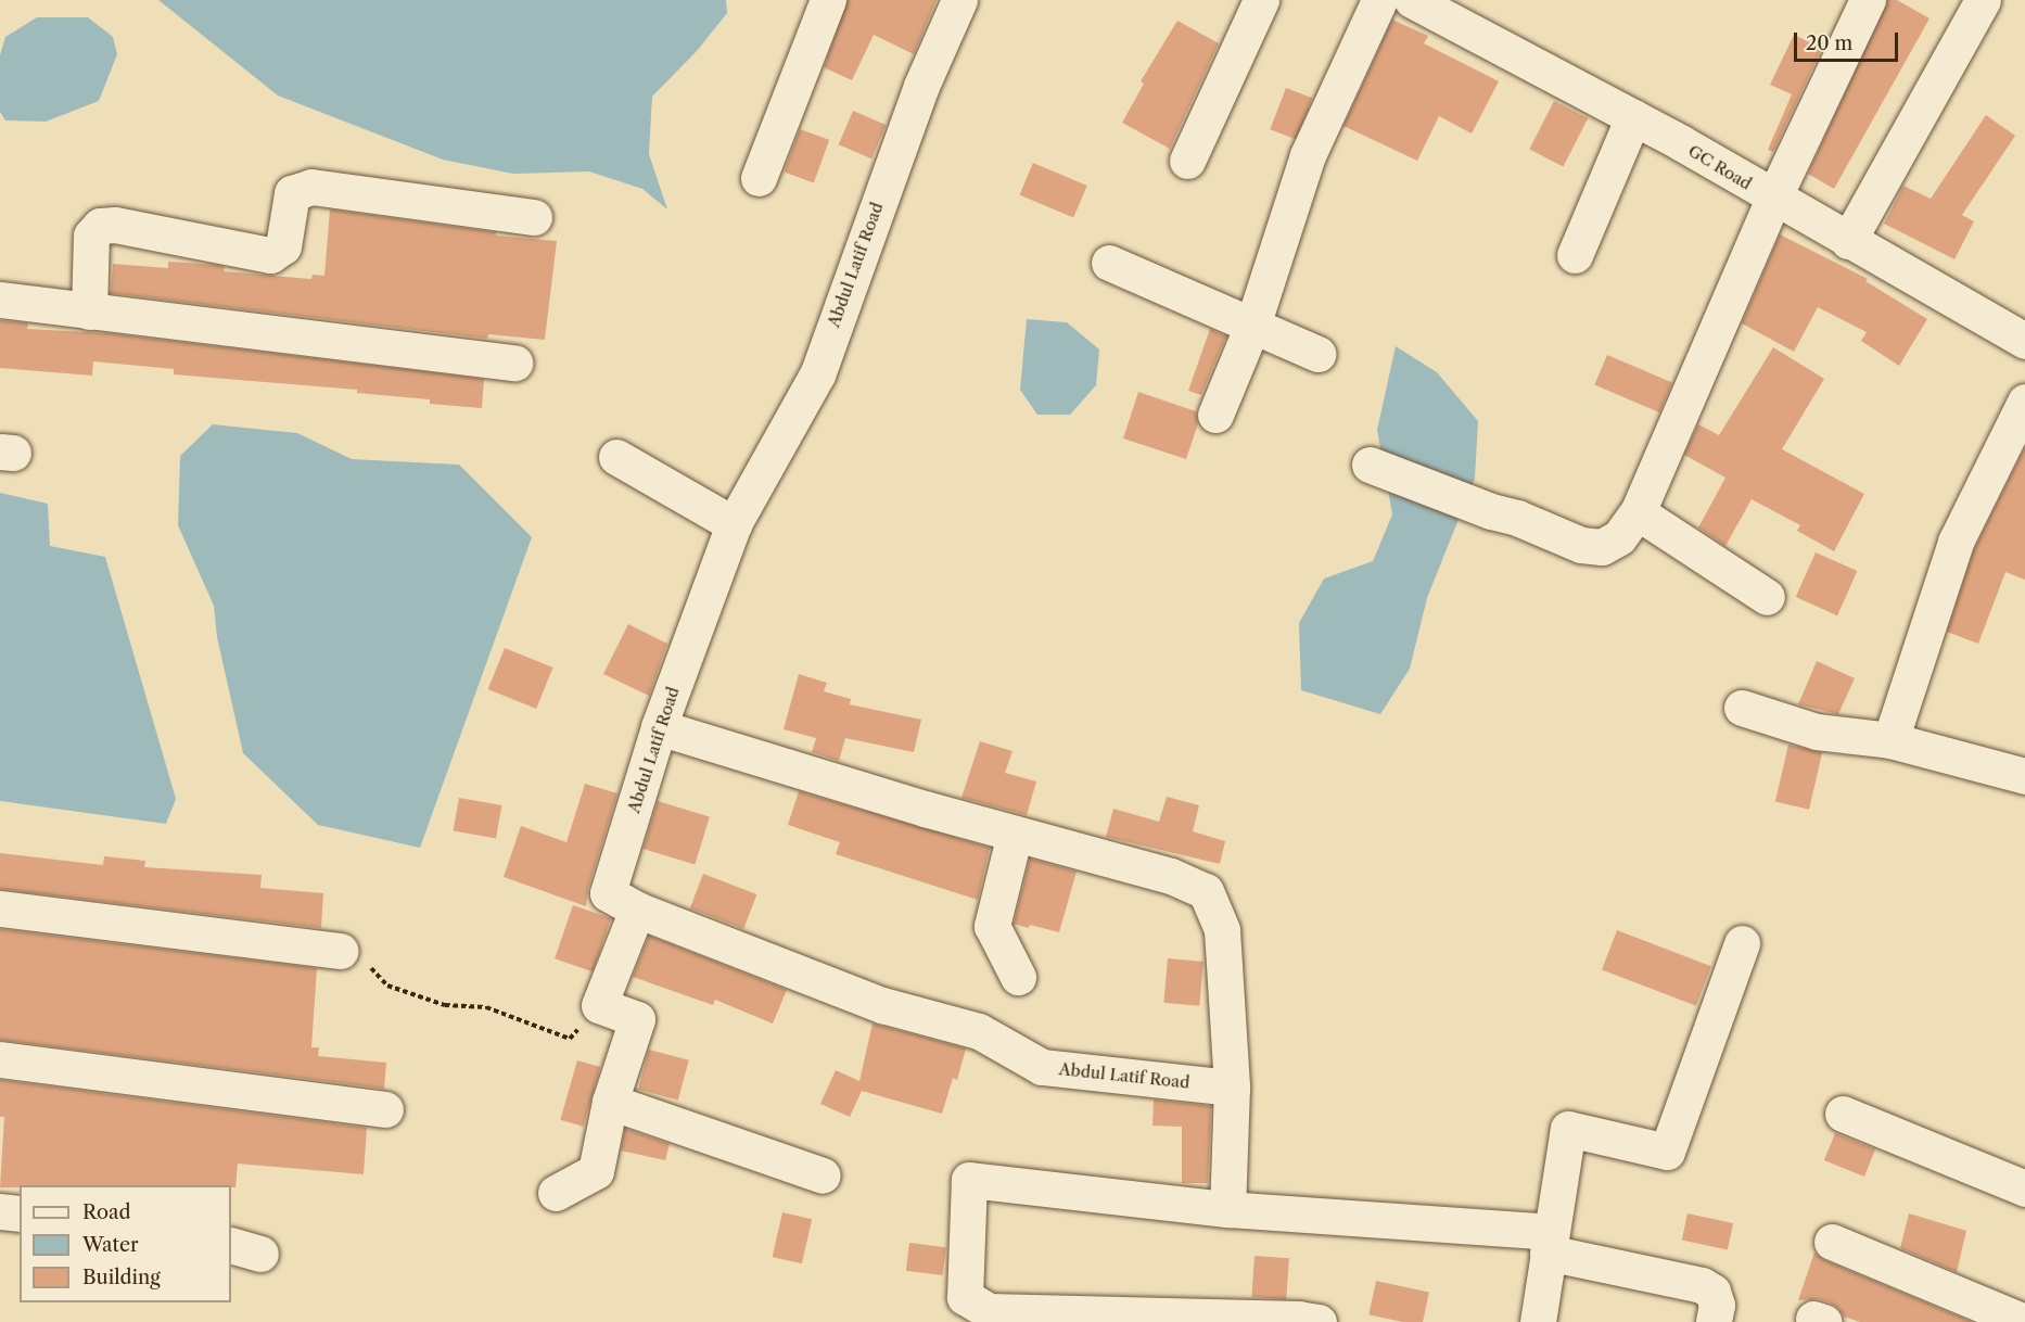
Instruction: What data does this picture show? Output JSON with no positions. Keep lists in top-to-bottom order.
{
  "streets": {
    "street": ["GC Road", "Abdul Latif Road"]
  },
  "legend": ["Road", "Water", "Building"],
  "scale_bar": "20 m"
}
